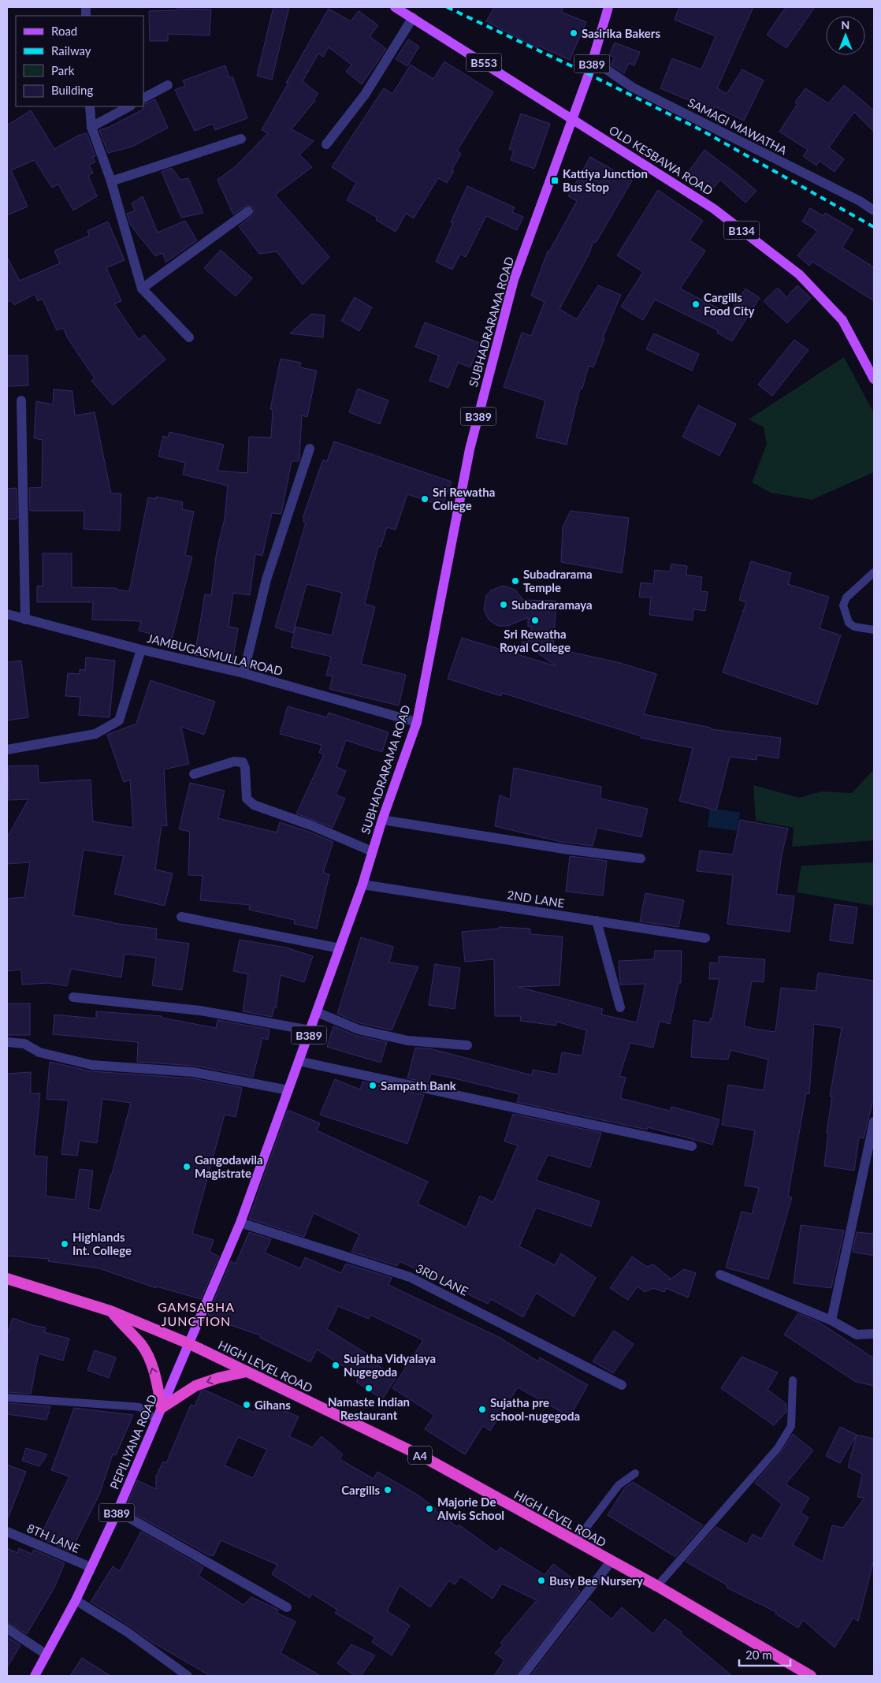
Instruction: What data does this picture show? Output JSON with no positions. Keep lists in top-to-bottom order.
{
  "streets": {
    "highway": ["HIGH LEVEL ROAD", "A4"],
    "main road": [
      "B553",
      "B389",
      "OLD KESBAWA ROAD",
      "B134",
      "SUBHADRARAMA ROAD",
      "PEPILIYANA ROAD"
    ],
    "street": [
      "SAMAGI MAWATHA",
      "JAMBUGASMULLA ROAD",
      "2ND LANE",
      "3RD LANE",
      "8TH LANE"
    ]
  },
  "crossings": [
    ["B389", "SAMAGI MAWATHA"],
    ["B389", "OLD KESBAWA ROAD"],
    ["B389", "SUBHADRARAMA ROAD"],
    ["OLD KESBAWA ROAD", "SUBHADRARAMA ROAD"],
    ["SUBHADRARAMA ROAD", "JAMBUGASMULLA ROAD"],
    ["SUBHADRARAMA ROAD", "2ND LANE"],
    ["SUBHADRARAMA ROAD", "3RD LANE"],
    ["SUBHADRARAMA ROAD", "HIGH LEVEL ROAD"],
    ["SUBHADRARAMA ROAD", "PEPILIYANA ROAD"],
    ["HIGH LEVEL ROAD", "PEPILIYANA ROAD"],
    ["PEPILIYANA ROAD", "8TH LANE"]
  ],
  "districts": ["GAMSABHA JUNCTION"],
  "places": {
    "other": [
      "Sasirika Bakers",
      "Cargills Food City",
      "Sri Rewatha College",
      "Subadrarama Temple",
      "Subadraramaya",
      "Sri Rewatha Royal College",
      "Sampath Bank",
      "Gangodawila Magistrate",
      "Highlands Int. College",
      "Sujatha Vidyalaya Nugegoda",
      "Namaste Indian Restaurant",
      "Gihans",
      "Sujatha pre school-nugegoda",
      "Cargills",
      "Majorie De Alwis School",
      "Busy Bee Nursery"
    ],
    "transit": ["Kattiya Junction Bus Stop"]
  },
  "legend": [
    "Road",
    "Railway",
    "Park",
    "Building"
  ],
  "scale_bar": "20 m",
  "north": "top"
}
